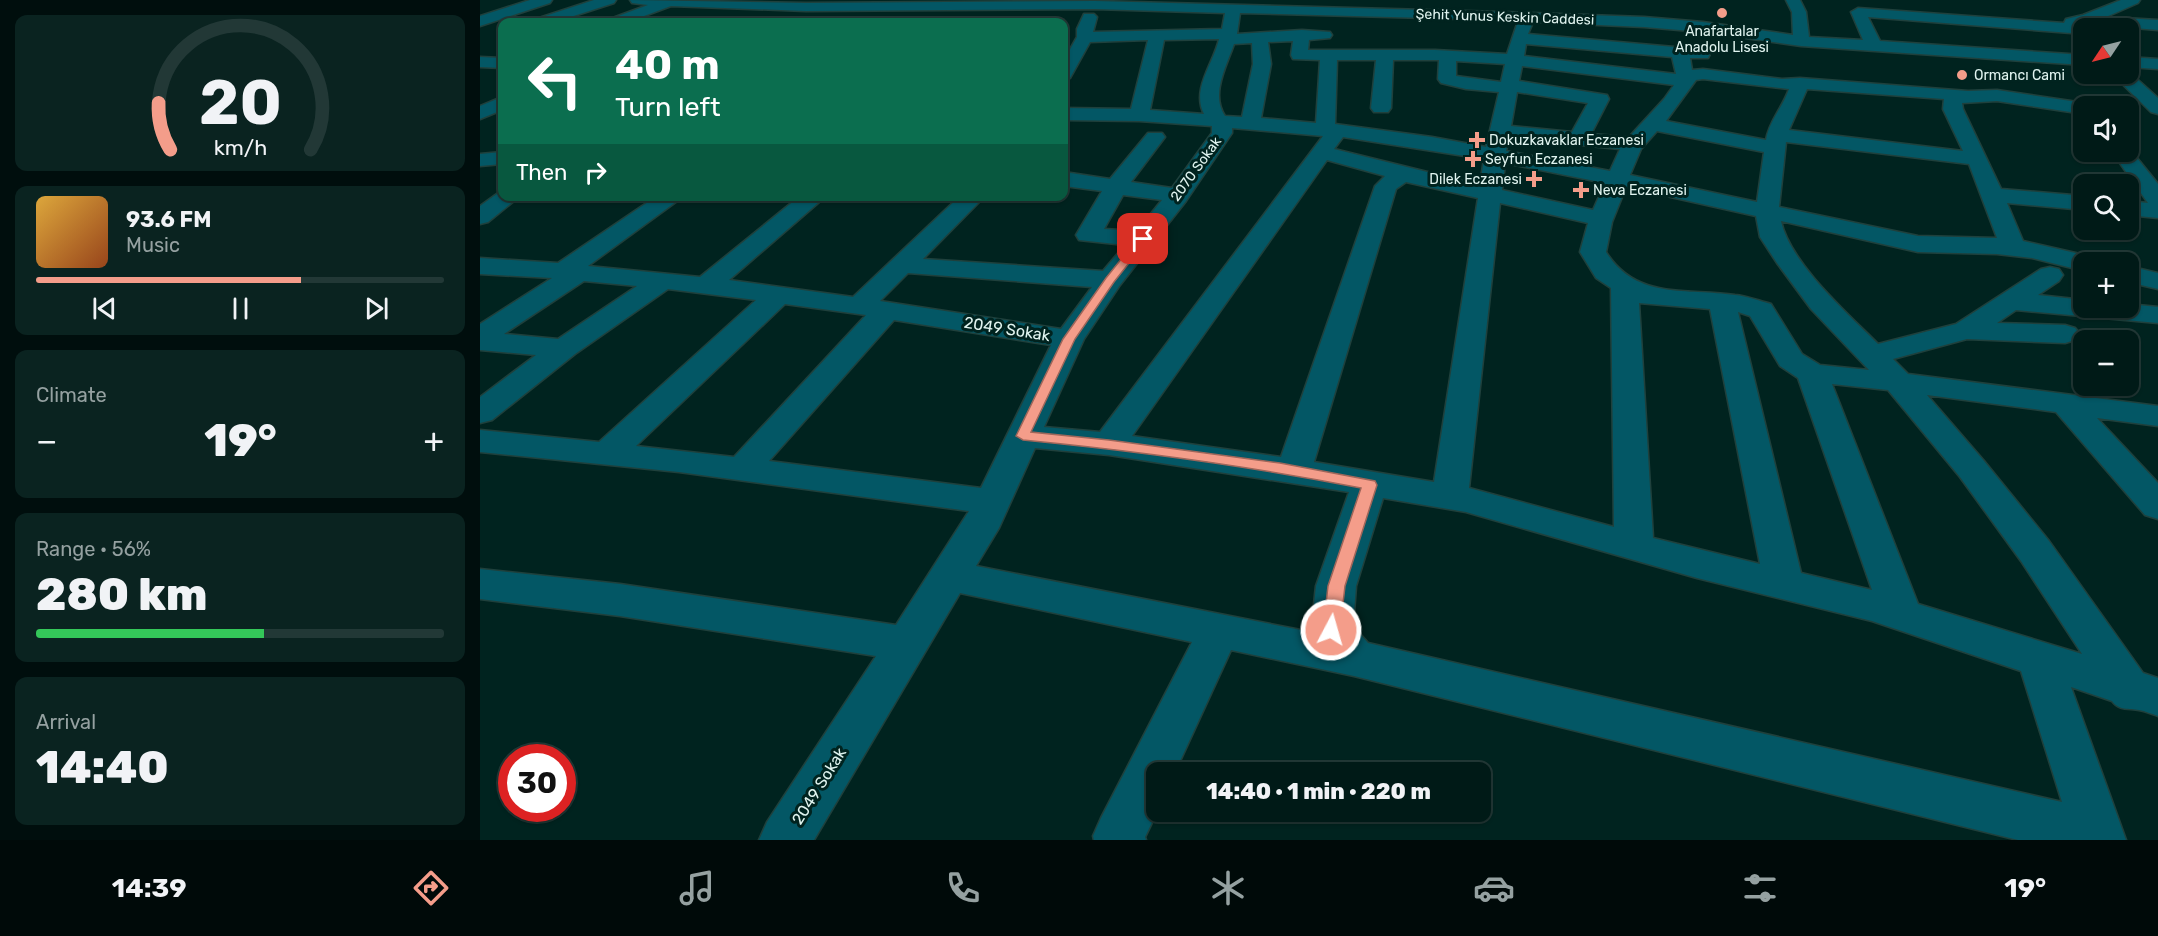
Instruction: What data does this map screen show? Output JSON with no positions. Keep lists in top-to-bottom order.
{
  "streets": {
    "street": ["Şehit Yunus Keskin Caddesi", "2070 Sokak", "2049 Sokak"]
  },
  "crossings": [
    ["Şehit Yunus Keskin Caddesi", "2070 Sokak"],
    ["2070 Sokak", "2049 Sokak"]
  ],
  "places": {
    "other": ["Anafartalar Anadolu Lisesi", "Ormancı Cami"],
    "health": [
      "Dokuzkavaklar Eczanesi",
      "Seyfun Eczanesi",
      "Dilek Eczanesi",
      "Neva Eczanesi"
    ]
  },
  "north": "bottom left",
  "page": {
    "map_buttons": ["+", "−"],
    "turn": ["40 m", "Turn left"],
    "then": "Then",
    "song": ["93.6 FM", "Music"],
    "tile": [
      "Climate",
      ["Range · 56%", "280 km"],
      ["Arrival", "14:40"]
    ],
    "heat": ["−", "19°", "+"],
    "limit": "30",
    "trip": "14:40 · 1 min · 220 m",
    "tabs": ["14:39", "19°"],
    "gauge": ["20", "km/h"]
  }
}
